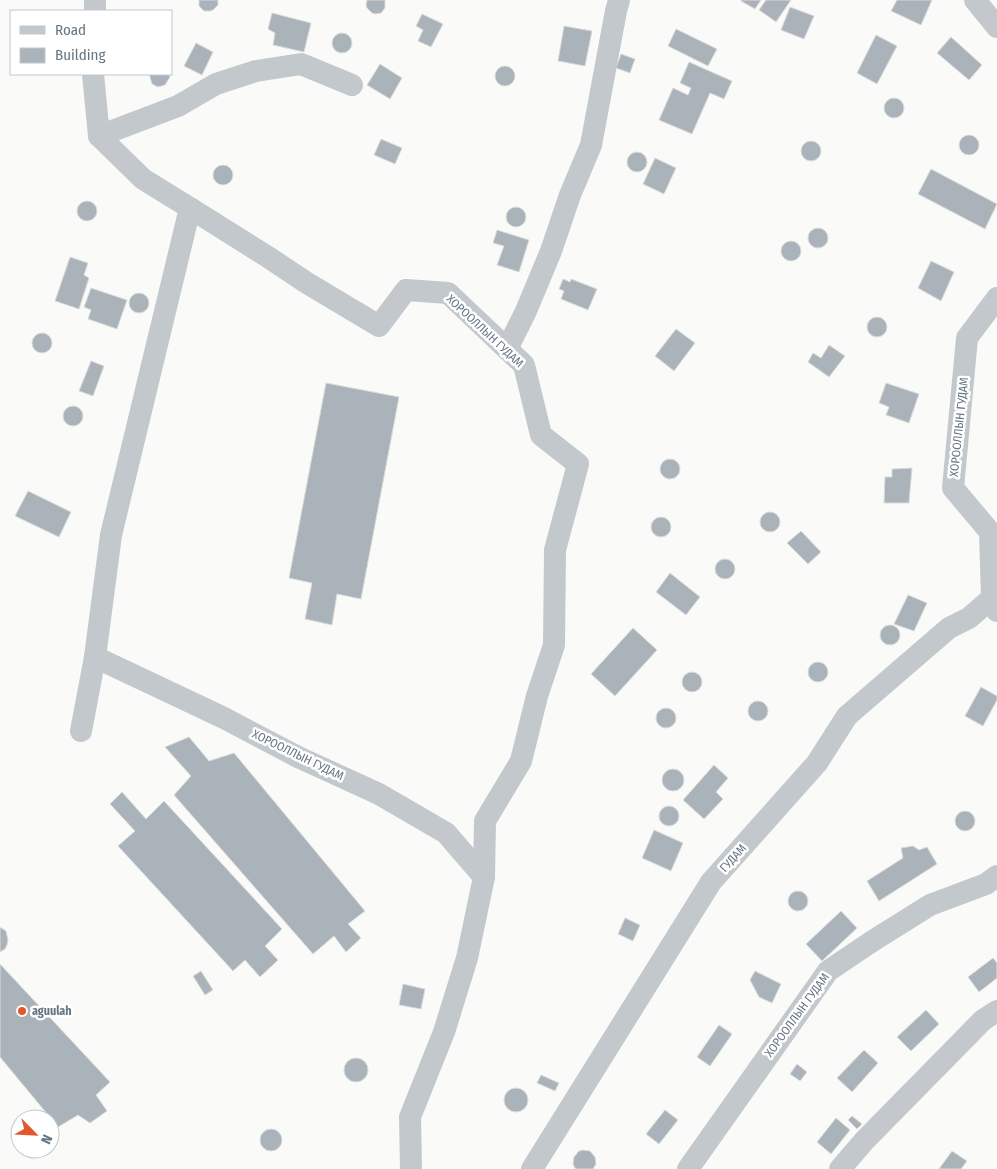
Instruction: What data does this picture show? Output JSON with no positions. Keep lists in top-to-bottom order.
{
  "streets": {
    "street": ["ХОРООЛЛЫН ГУДАМ", "ГУДАМ"]
  },
  "crossings": [
    ["ХОРООЛЛЫН ГУДАМ", "ГУДАМ"]
  ],
  "places": ["aguulah"],
  "legend": ["Road", "Building"],
  "north": "bottom right"
}
